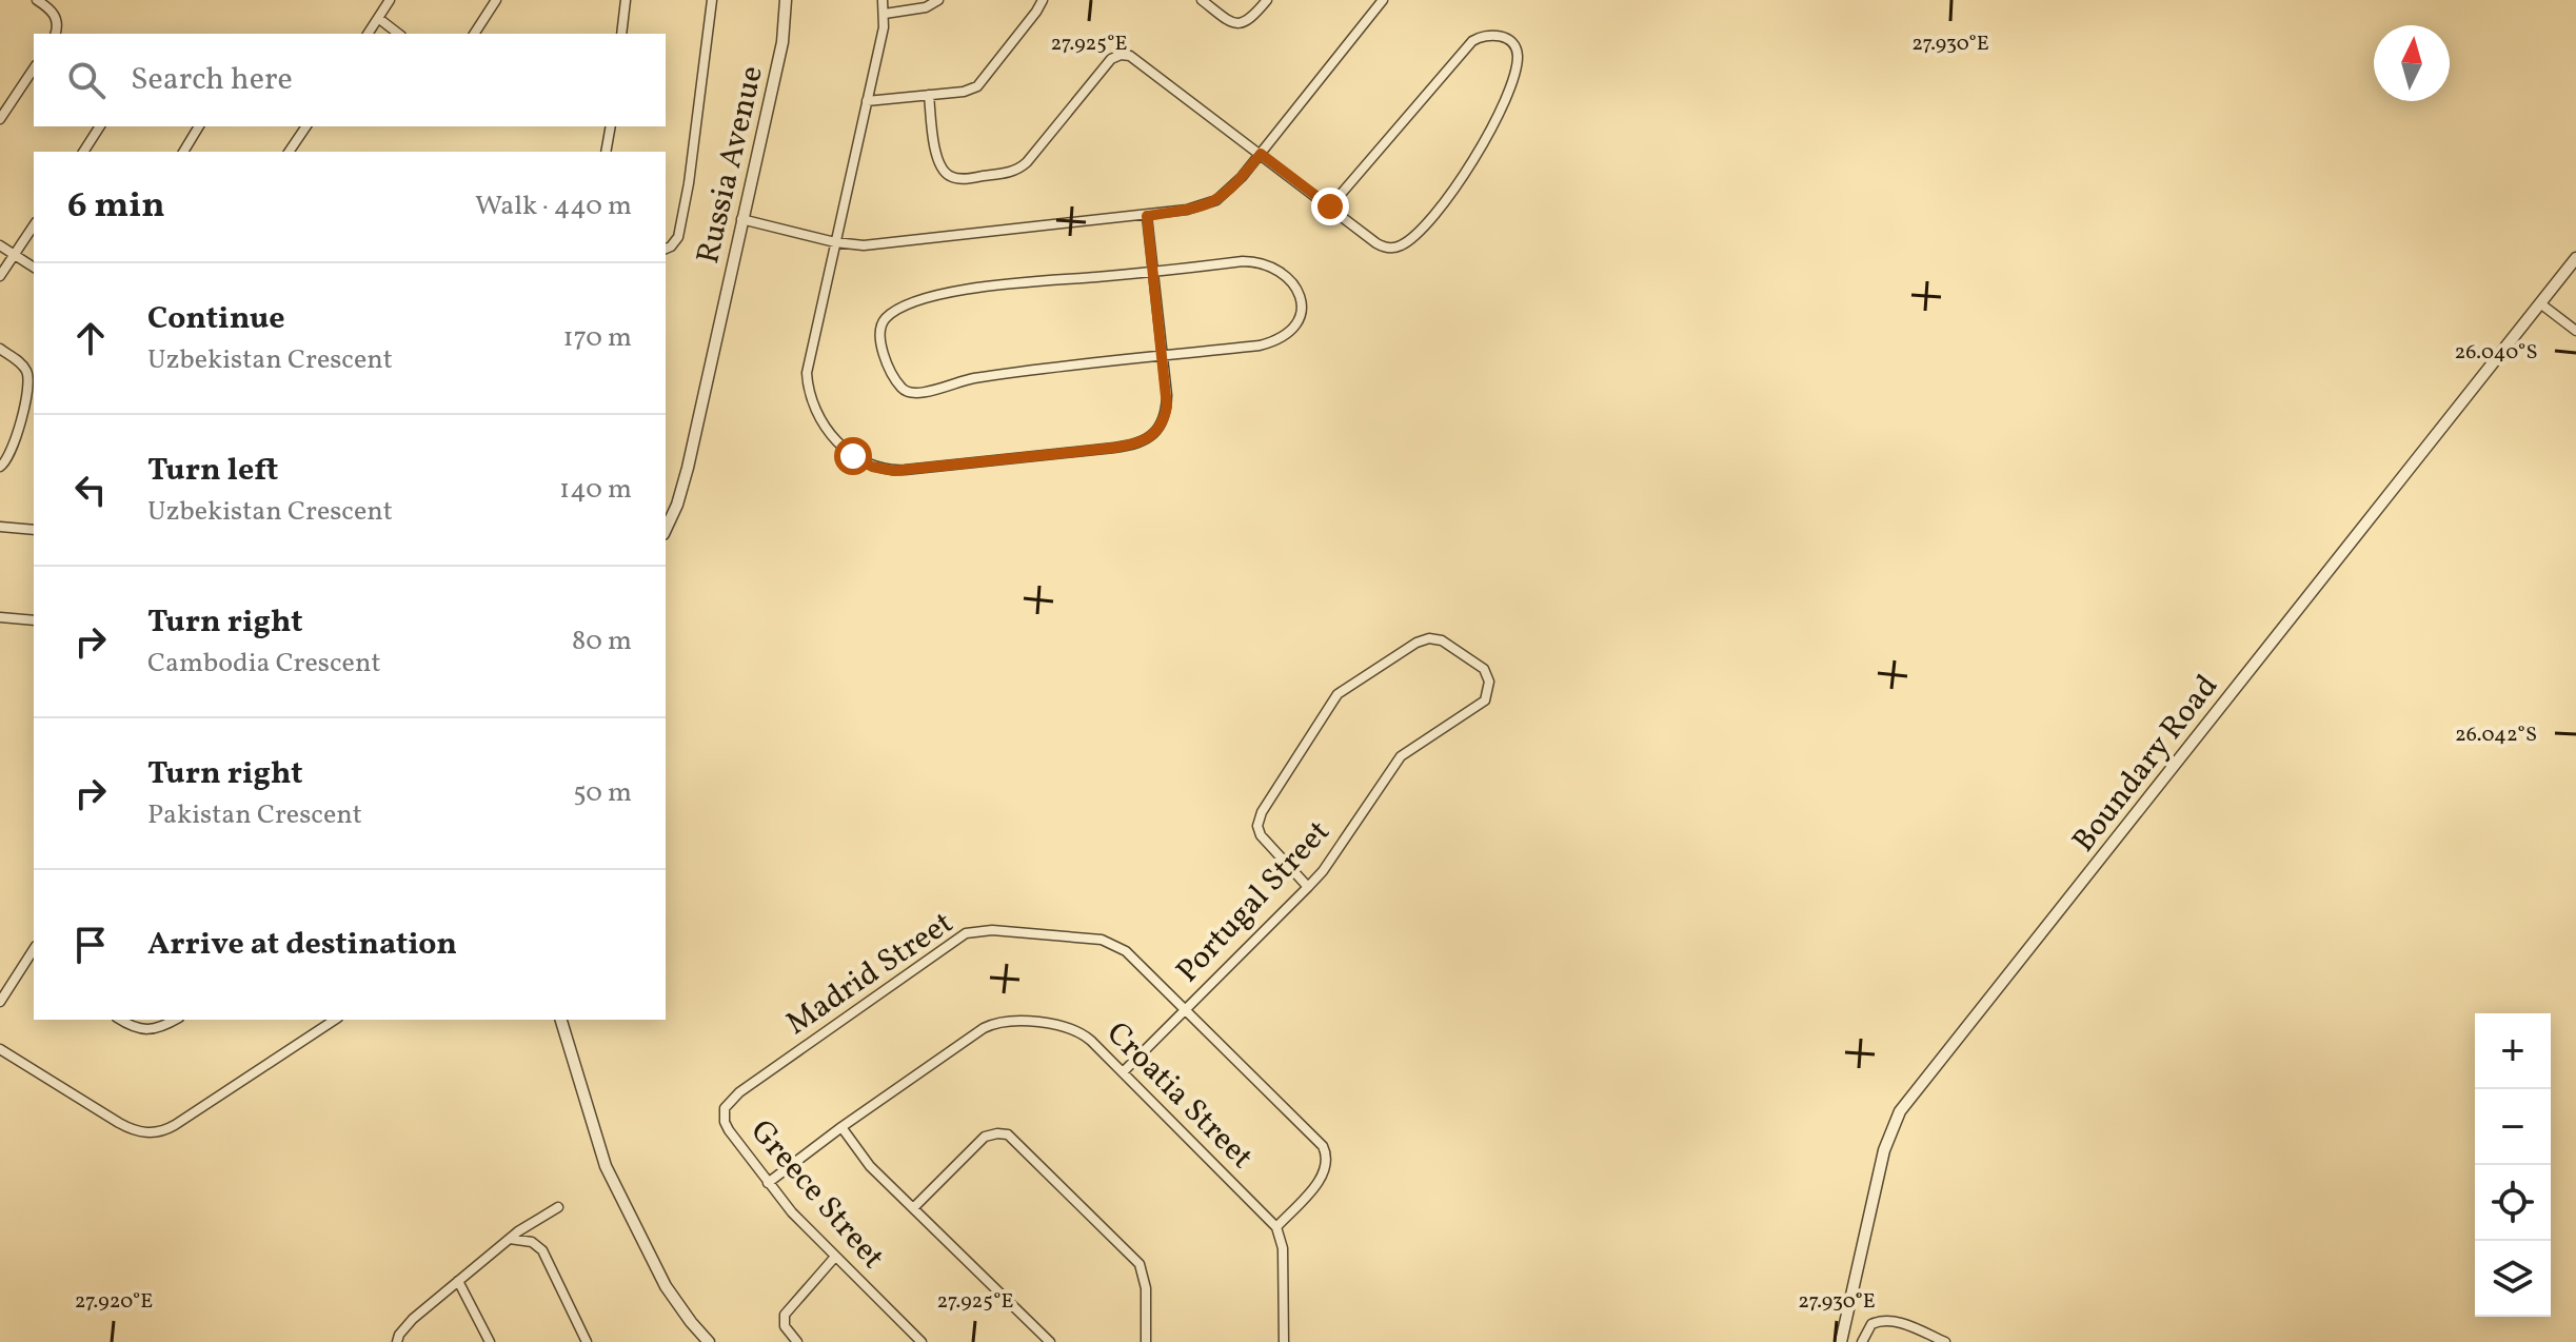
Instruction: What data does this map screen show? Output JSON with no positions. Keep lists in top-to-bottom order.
{
  "streets": {
    "street": [
      "Russia Avenue",
      "Boundary Road",
      "Portugal Street",
      "Madrid Street",
      "Croatia Street",
      "Greece Street"
    ]
  },
  "crossings": [
    ["Portugal Street", "Madrid Street"],
    ["Portugal Street", "Croatia Street"],
    ["Madrid Street", "Croatia Street"],
    ["Madrid Street", "Greece Street"],
    ["Croatia Street", "Greece Street"]
  ],
  "north": "top",
  "page": {
    "search": "Search here",
    "heading": ["6 min", "Walk · 440 m"],
    "list": [
      ["Continue", "Uzbekistan Crescent", "170 m"],
      ["Turn left", "Uzbekistan Crescent", "140 m"],
      ["Turn right", "Cambodia Crescent", "80 m"],
      ["Turn right", "Pakistan Crescent", "50 m"],
      "Arrive at destination"
    ],
    "map_buttons": ["+", "−"]
  },
  "coordinates": [
    "27.925°E",
    "27.930°E",
    "26.040°S",
    "26.042°S",
    "27.920°E"
  ]
}
